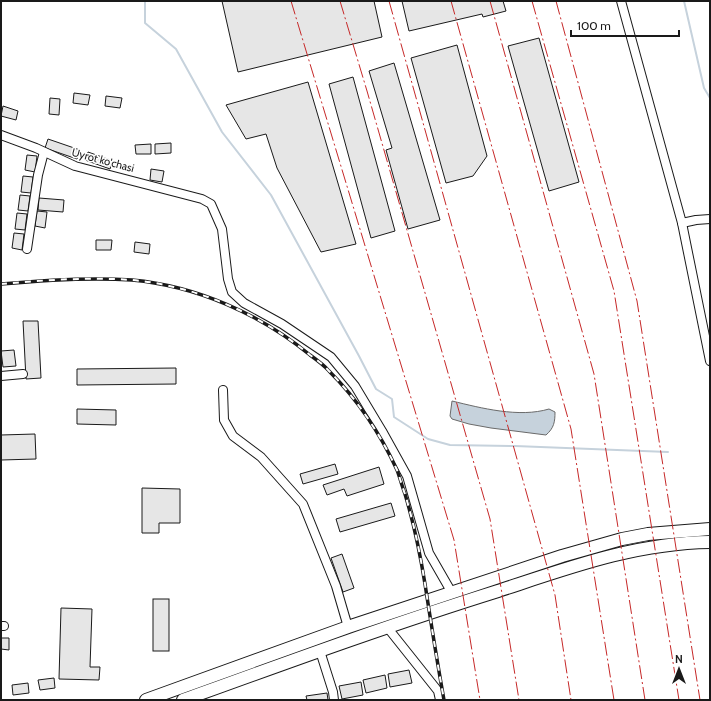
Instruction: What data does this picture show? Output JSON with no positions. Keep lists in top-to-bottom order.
{
  "streets": {
    "street": ["Uyrot ko'chasi"]
  },
  "scale_bar": "100 m",
  "north": "top"
}
